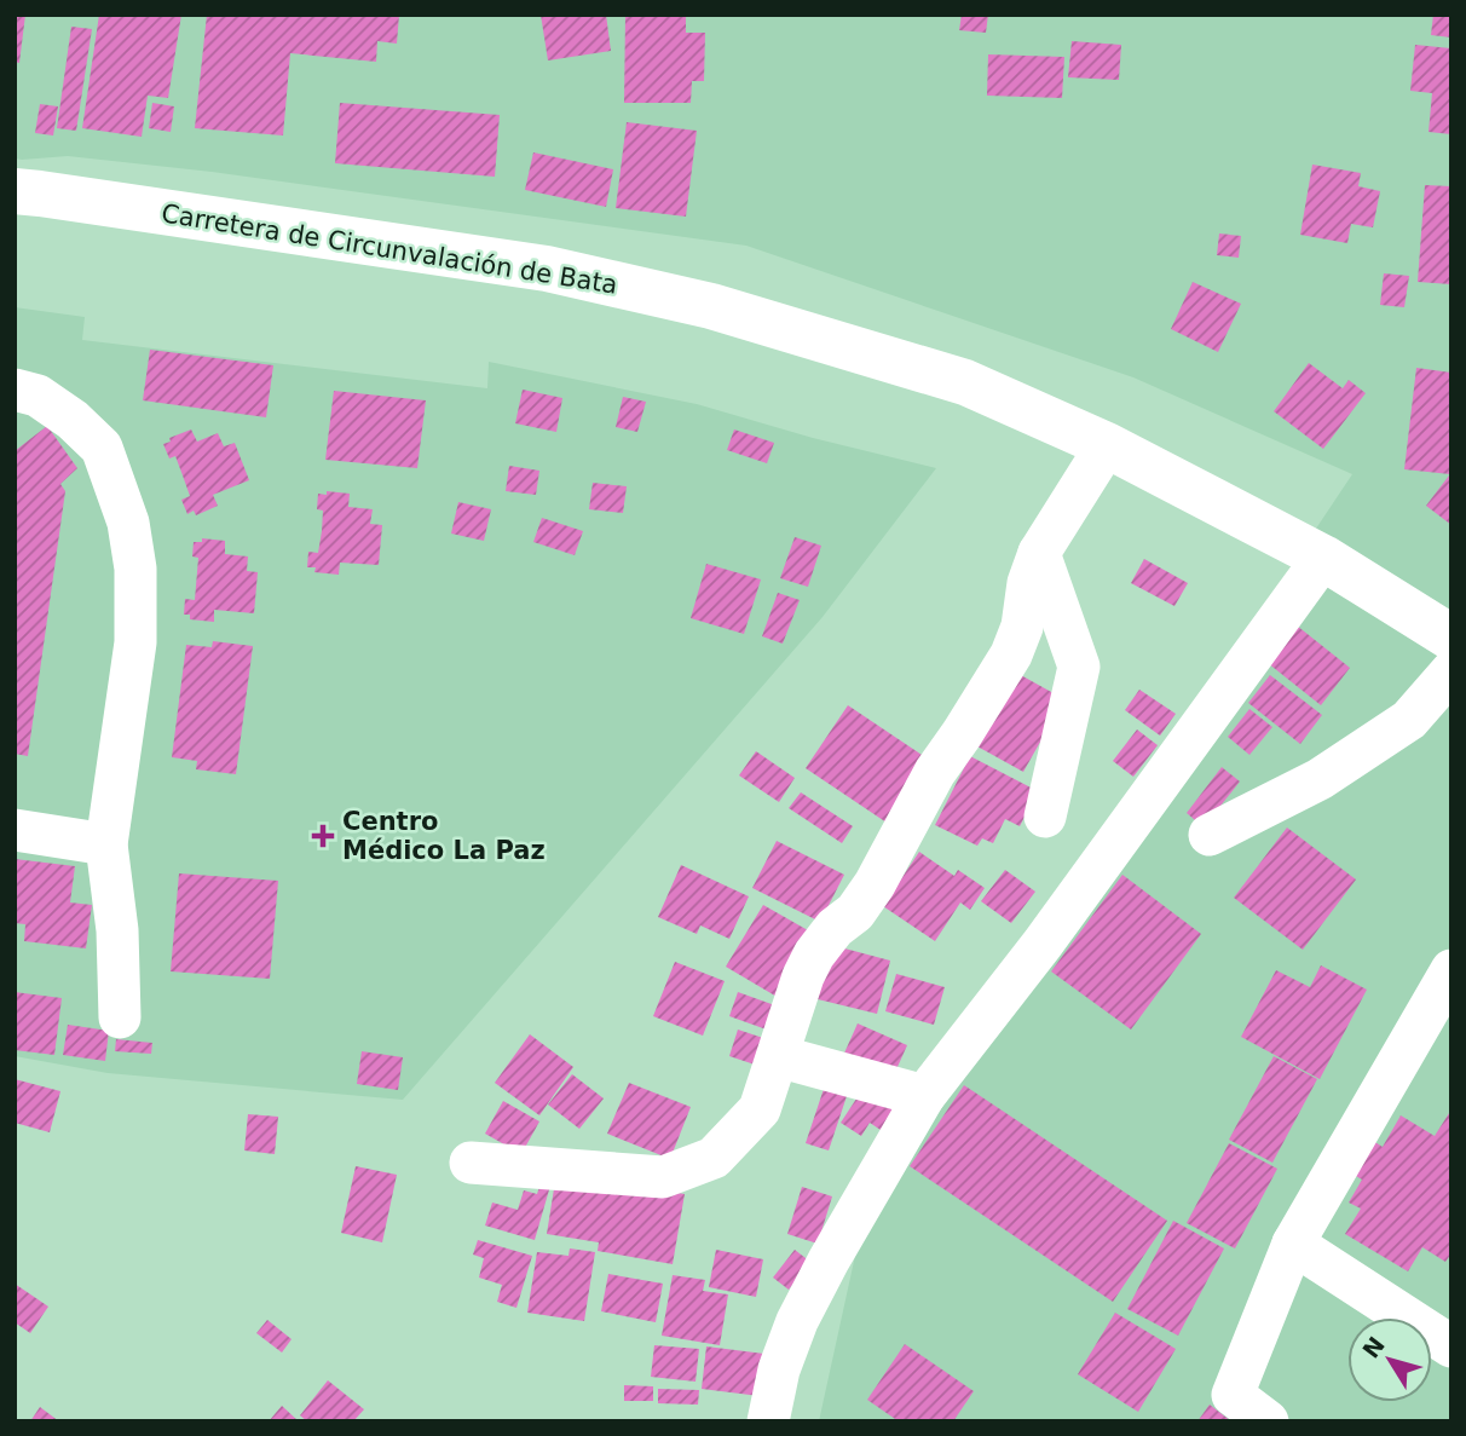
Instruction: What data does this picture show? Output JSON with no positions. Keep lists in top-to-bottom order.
{
  "streets": {
    "main road": ["Carretera de Circunvalación de Bata"]
  },
  "places": {
    "health": ["Centro Médico La Paz"]
  },
  "north": "top left"
}
